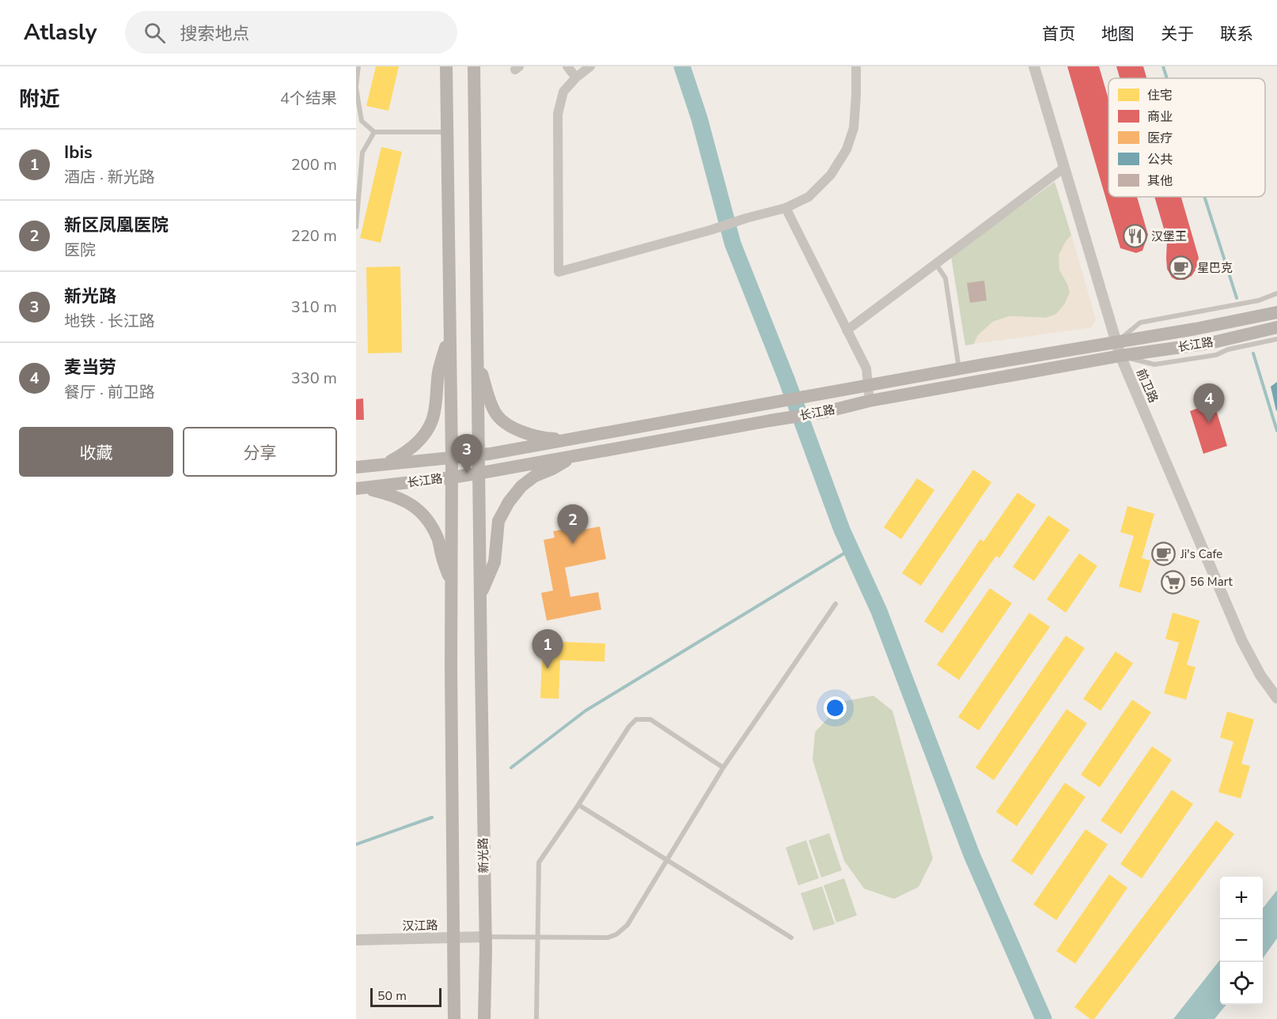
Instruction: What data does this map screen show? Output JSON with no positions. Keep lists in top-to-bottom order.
{
  "streets": {
    "main road": ["长江路", "新光路"],
    "street": ["前卫路", "汉江路"]
  },
  "crossings": [
    ["长江路", "前卫路"],
    ["长江路", "新光路"],
    ["新光路", "汉江路"]
  ],
  "places": {
    "restaurant": ["汉堡王"],
    "cafe": ["星巴克", "Ji's Cafe"],
    "supermarket": ["56 Mart"]
  },
  "legend": [
    "住宅",
    "商业",
    "医疗",
    "公共",
    "其他"
  ],
  "scale_bar": "50 m",
  "page": {
    "header": "Atlasly",
    "search": "搜索地点",
    "nav": [
      "首页",
      "地图",
      "关于",
      "联系"
    ],
    "heading": ["附近", "4个结果"],
    "list": [
      {
        "mark": "1",
        "name": "Ibis",
        "note": "酒店 · 新光路",
        "value": "200 m"
      },
      {
        "mark": "2",
        "name": "新区凤凰医院",
        "note": "医院",
        "value": "220 m"
      },
      {
        "mark": "3",
        "name": "新光路",
        "note": "地铁 · 长江路",
        "value": "310 m"
      },
      {
        "mark": "4",
        "name": "麦当劳",
        "note": "餐厅 · 前卫路",
        "value": "330 m"
      }
    ],
    "pins": [
      "4",
      "3",
      "2",
      "1"
    ],
    "buttons": ["收藏", "分享"],
    "map_buttons": ["+", "−"],
    "scale": "50 m"
  }
}
